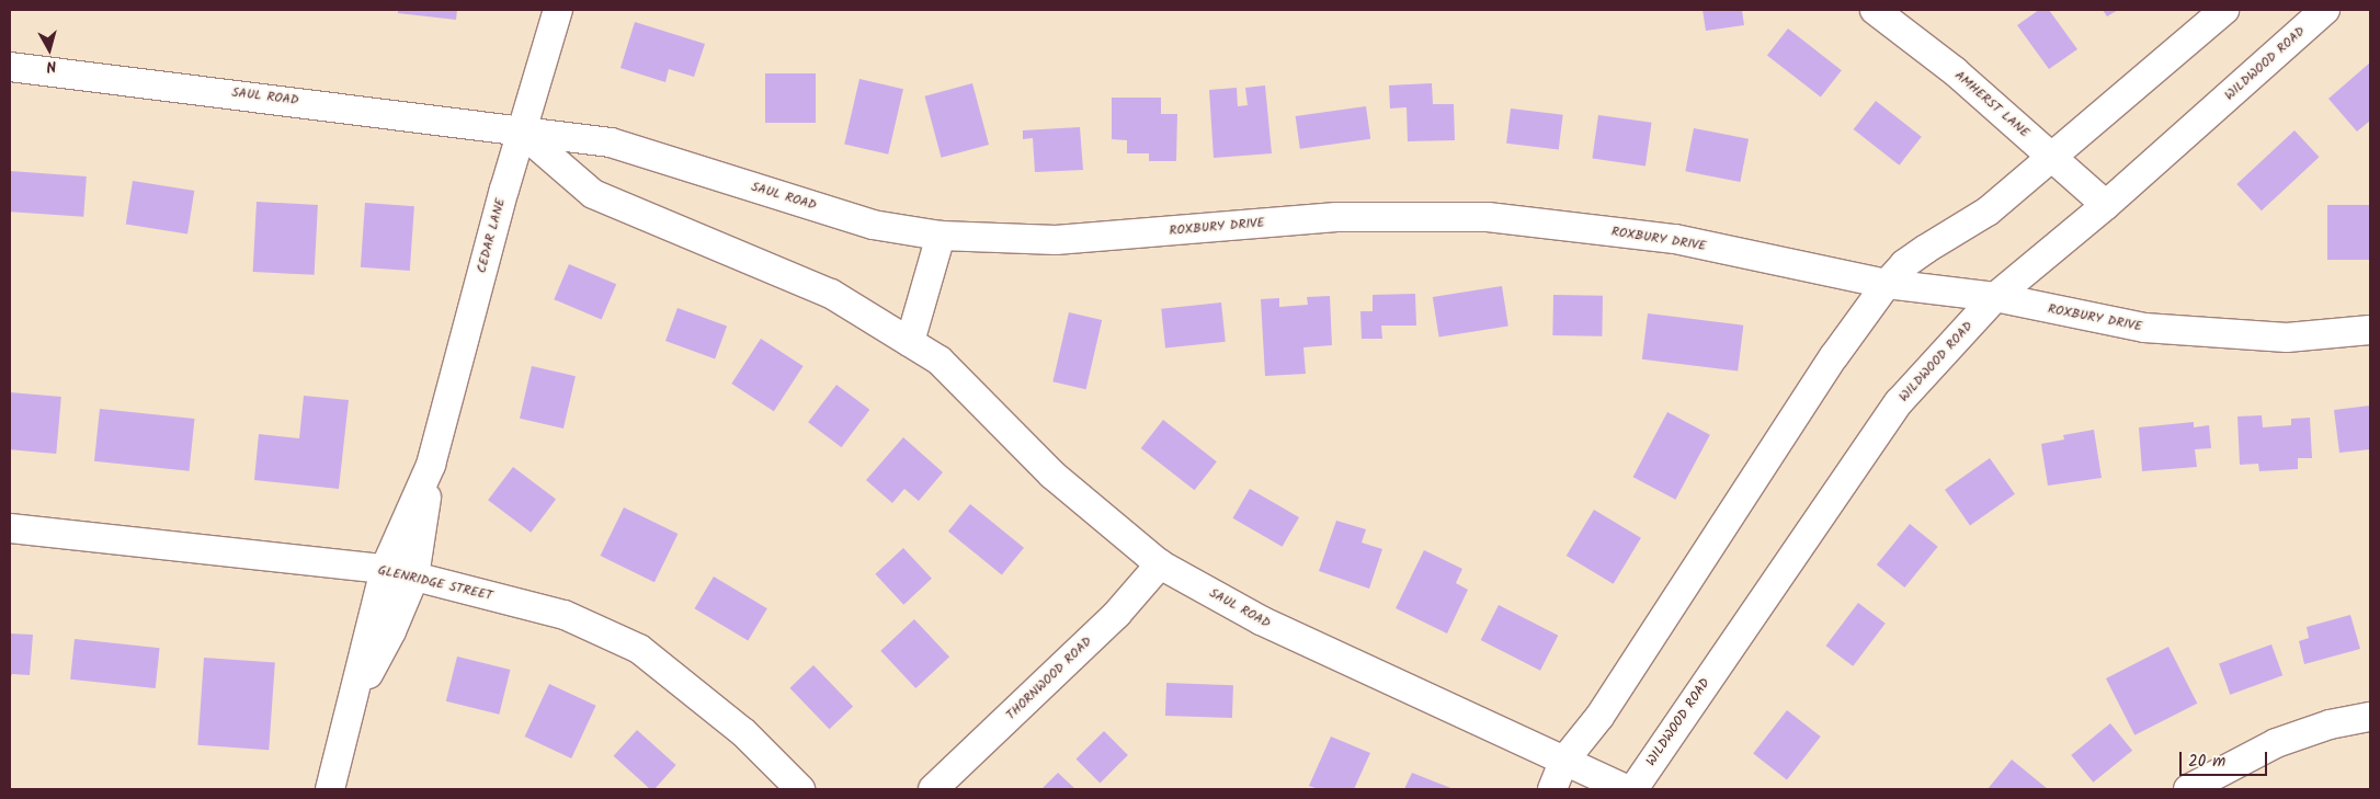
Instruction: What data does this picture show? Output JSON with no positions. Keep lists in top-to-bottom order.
{
  "streets": {
    "street": [
      "WILDWOOD ROAD",
      "SAUL ROAD",
      "AMHERST LANE",
      "ROXBURY DRIVE",
      "CEDAR LANE",
      "GLENRIDGE STREET",
      "THORNWOOD ROAD"
    ]
  },
  "crossings": [
    ["WILDWOOD ROAD", "AMHERST LANE"],
    ["WILDWOOD ROAD", "ROXBURY DRIVE"],
    ["SAUL ROAD", "ROXBURY DRIVE"],
    ["SAUL ROAD", "CEDAR LANE"],
    ["SAUL ROAD", "THORNWOOD ROAD"],
    ["CEDAR LANE", "GLENRIDGE STREET"]
  ],
  "scale_bar": "20 m",
  "north": "bottom"
}
